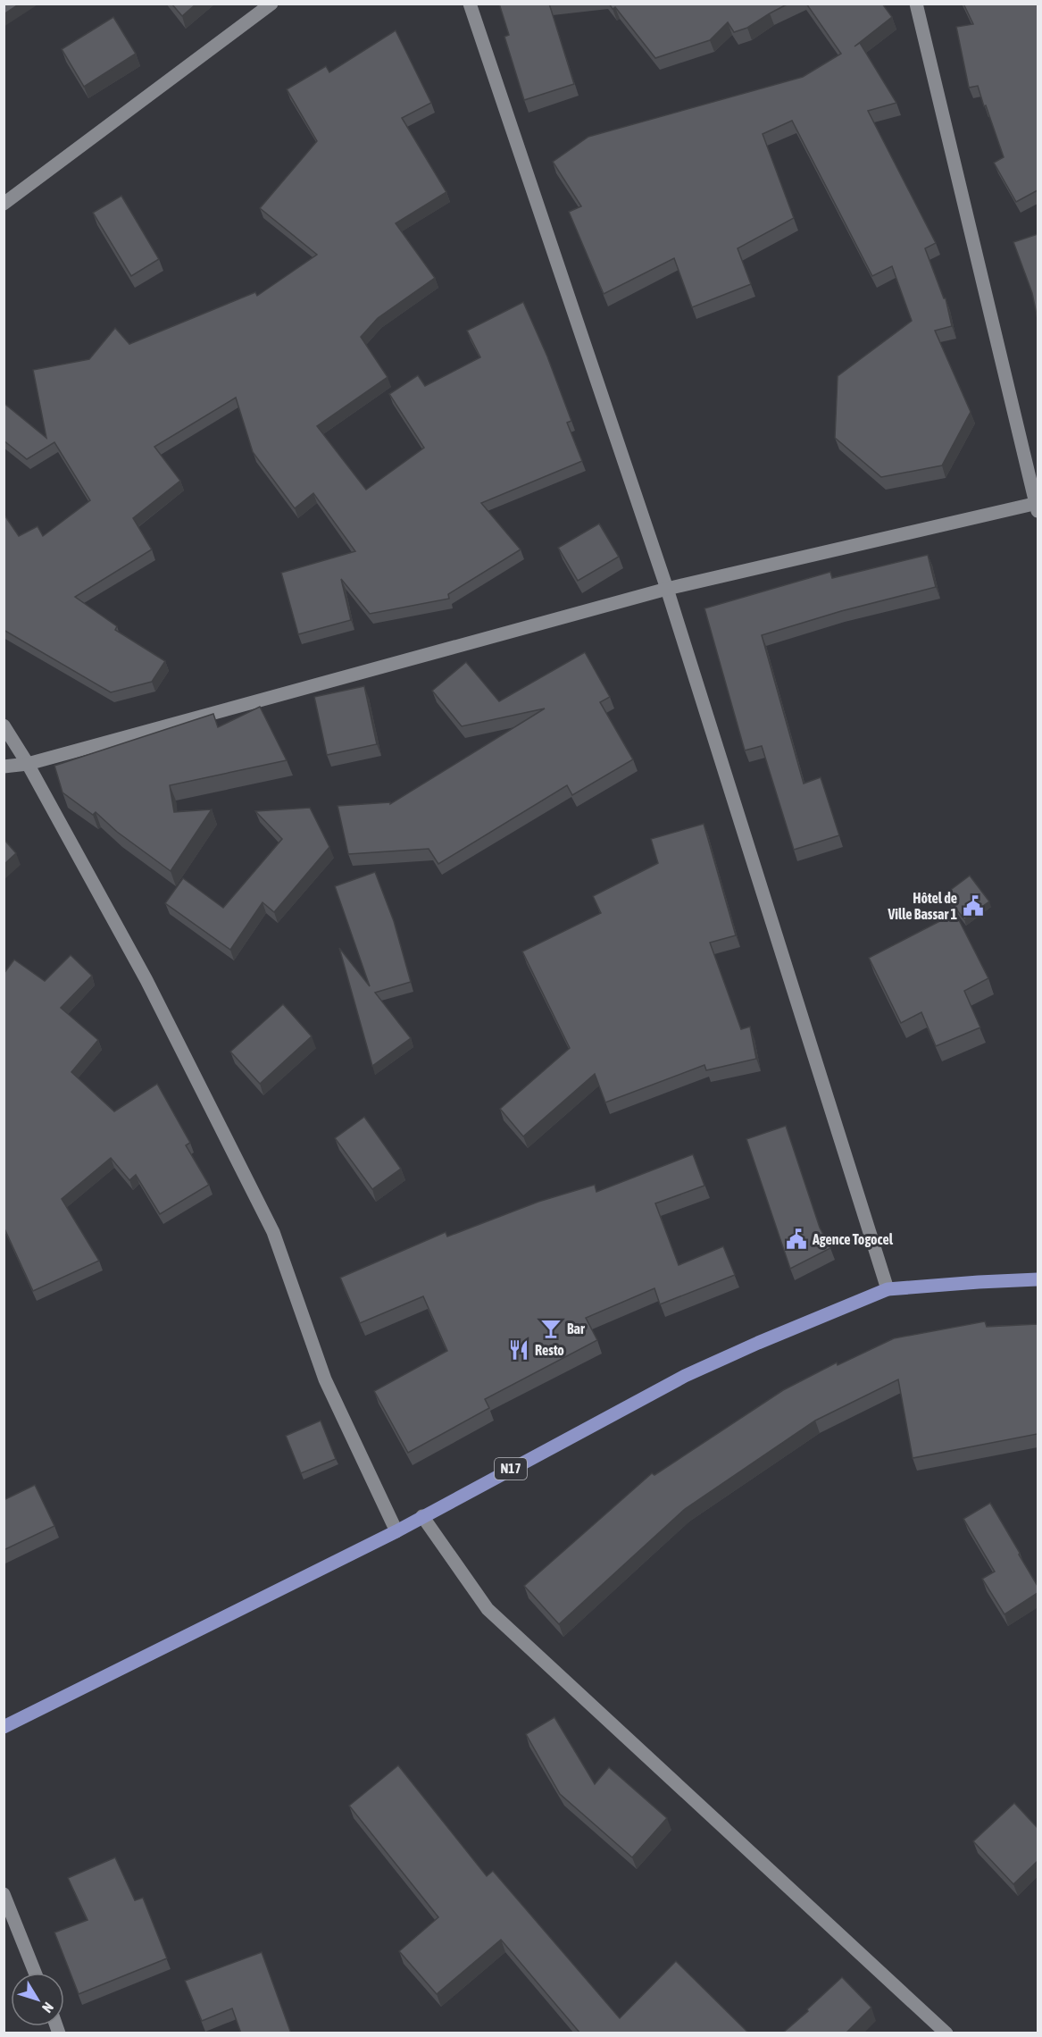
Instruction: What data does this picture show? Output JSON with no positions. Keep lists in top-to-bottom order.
{
  "streets": {
    "main road": ["N17"]
  },
  "places": {
    "public building": ["Hôtel de Ville Bassar 1", "Agence Togocel"],
    "bar": ["Bar"],
    "restaurant": ["Resto"]
  },
  "north": "bottom right"
}
